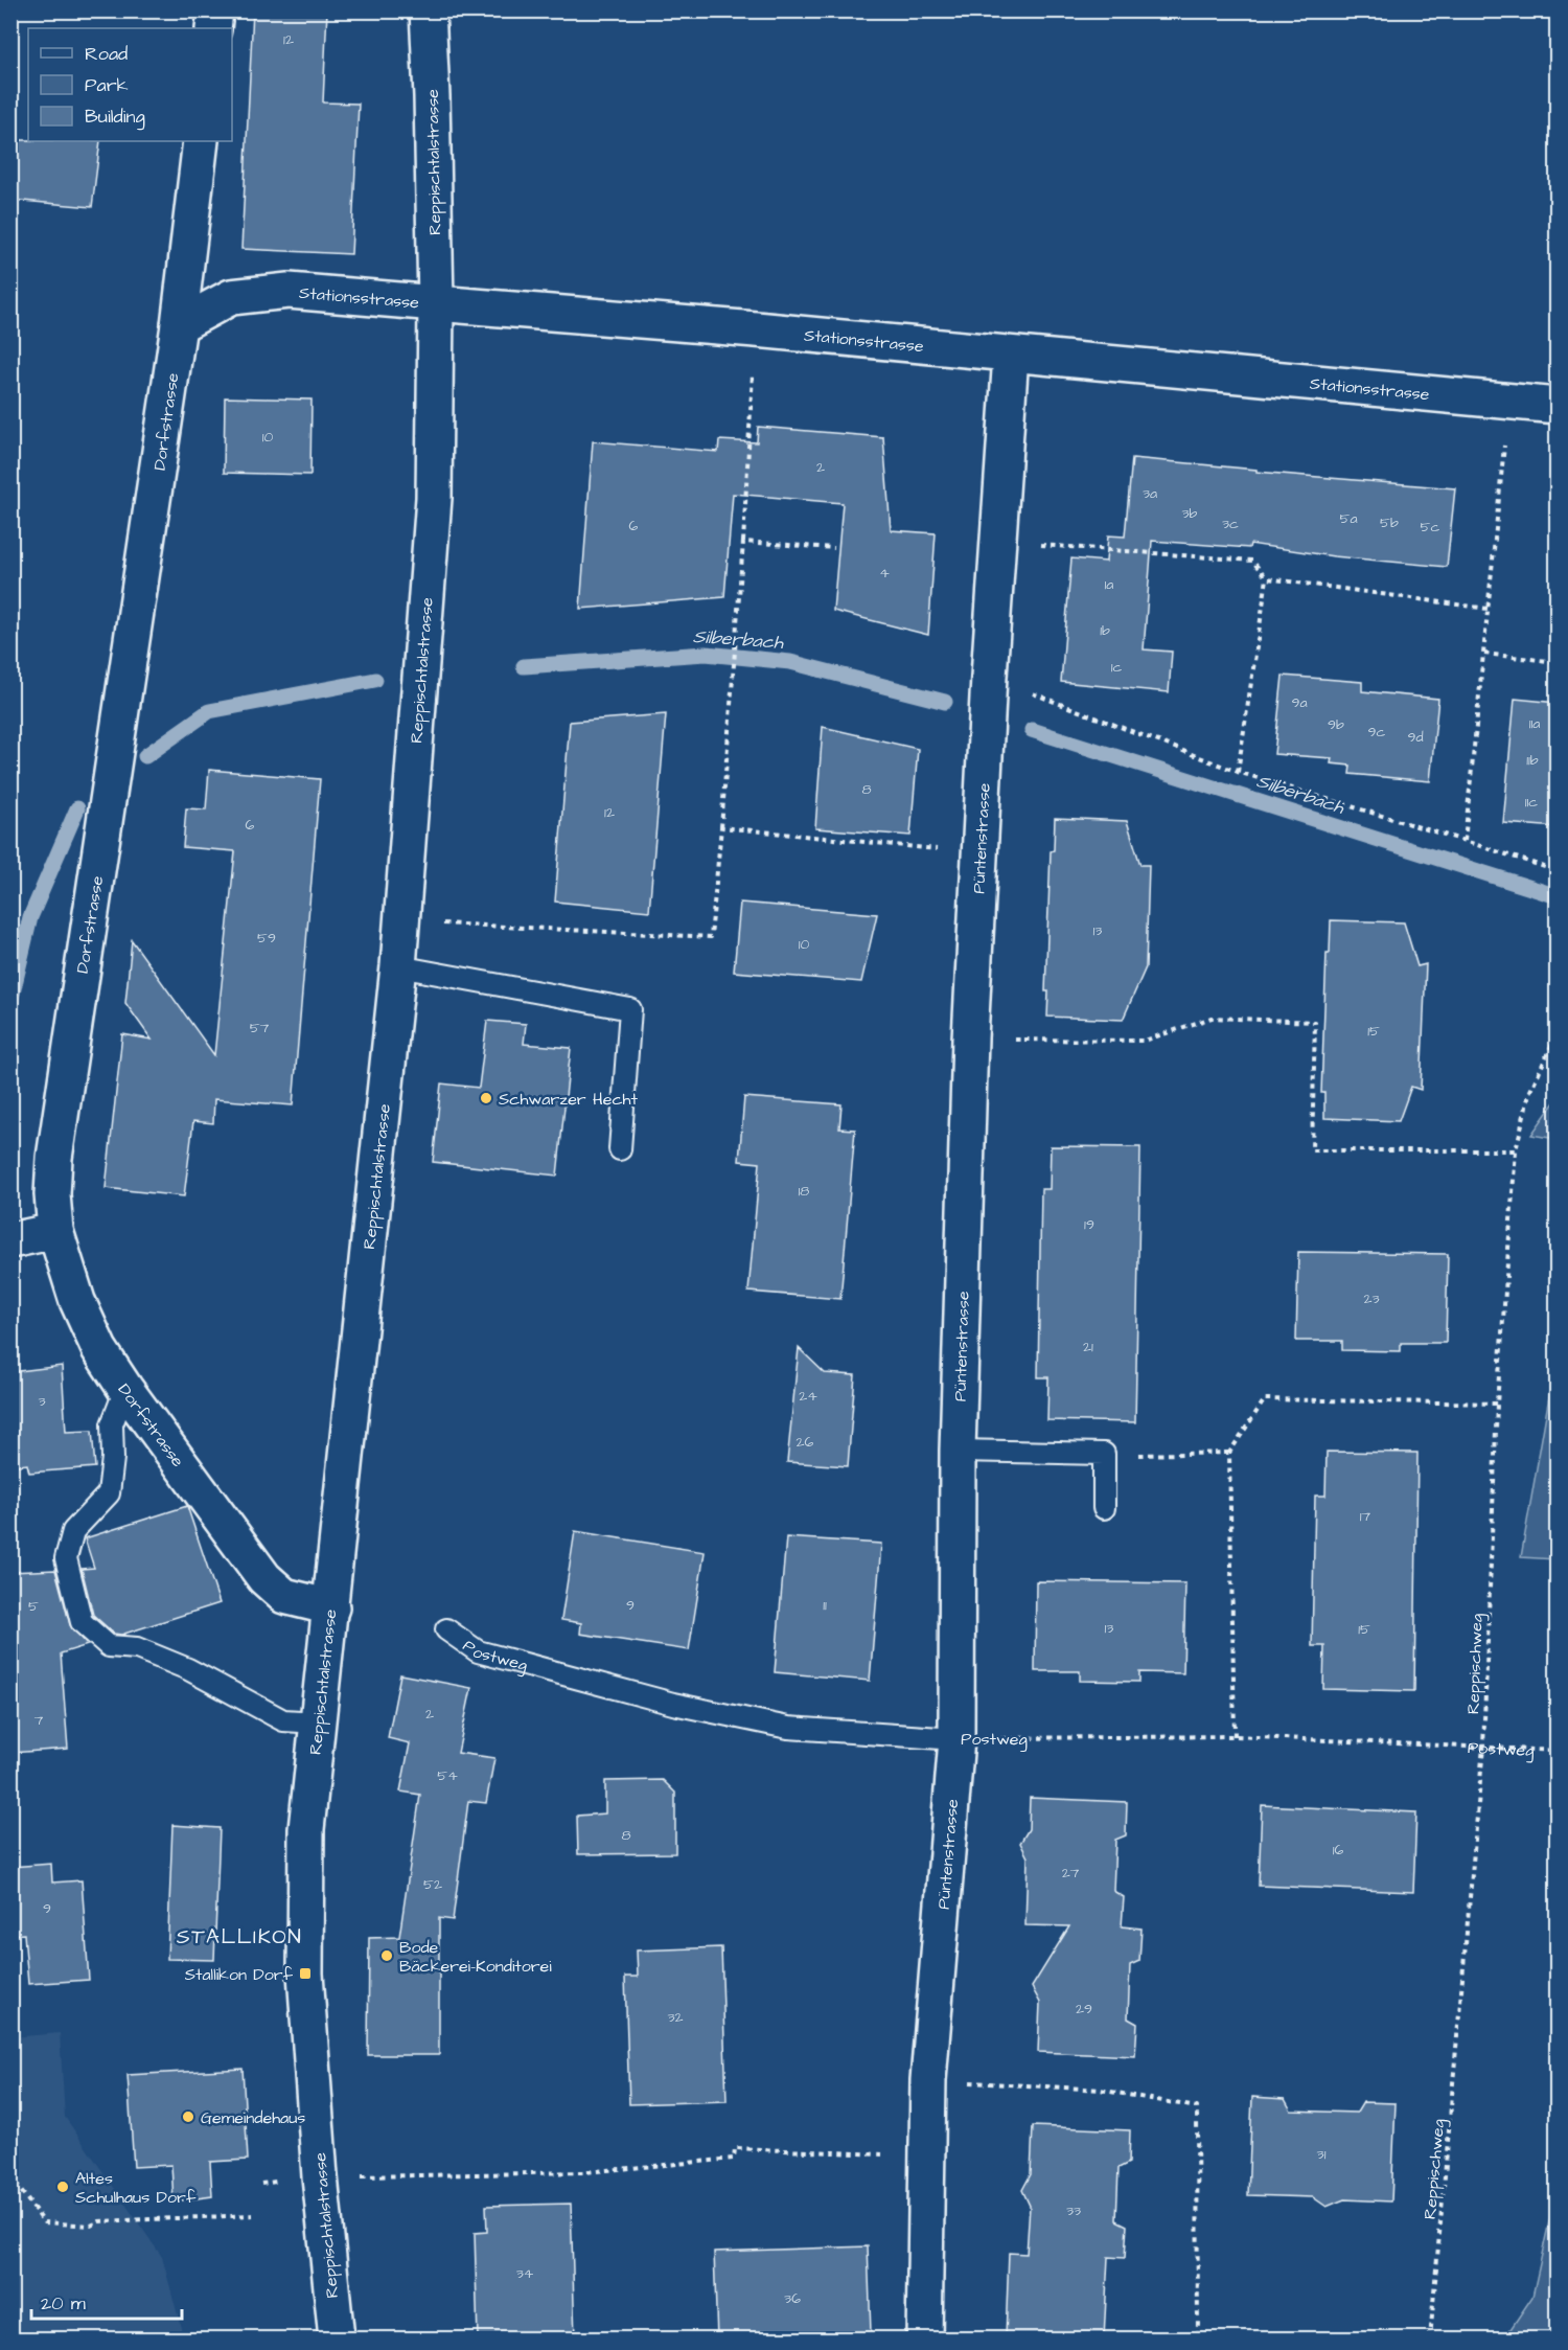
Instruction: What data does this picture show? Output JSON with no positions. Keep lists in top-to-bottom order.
{
  "streets": {
    "street": [
      "Reppischtalstrasse",
      "Stationsstrasse",
      "Dorfstrasse",
      "Püntenstrasse"
    ],
    "lane": ["Postweg"],
    "path": ["Reppischweg"]
  },
  "crossings": [
    ["Reppischtalstrasse", "Stationsstrasse"],
    ["Reppischtalstrasse", "Dorfstrasse"],
    ["Stationsstrasse", "Dorfstrasse"],
    ["Stationsstrasse", "Püntenstrasse"],
    ["Püntenstrasse", "Postweg"],
    ["Postweg", "Reppischweg"]
  ],
  "districts": ["STALLIKON"],
  "water": ["Silberbach"],
  "places": {
    "other": [
      "Schwarzer Hecht",
      "Bode Bäckerei-Konditorei",
      "Gemeindehaus",
      "Altes Schulhaus Dorf"
    ],
    "transit": ["Stallikon Dorf"]
  },
  "house_numbers": [
    "12",
    "10",
    "2",
    "3a",
    "3b",
    "5a",
    "5b",
    "3c",
    "6",
    "5c",
    "4",
    "1a",
    "1b",
    "1c",
    "9a",
    "11a",
    "9b",
    "9c",
    "9d",
    "11b",
    "8",
    "11c",
    "12",
    "6",
    "13",
    "59",
    "10",
    "57",
    "15",
    "18",
    "19",
    "23",
    "21",
    "24",
    "3",
    "26",
    "17",
    "9",
    "11",
    "5",
    "13",
    "15",
    "2",
    "7",
    "54",
    "8",
    "16",
    "27",
    "52",
    "9",
    "29",
    "32",
    "31",
    "33",
    "34",
    "36"
  ],
  "legend": ["Road", "Park", "Building"],
  "scale_bar": "20 m"
}
